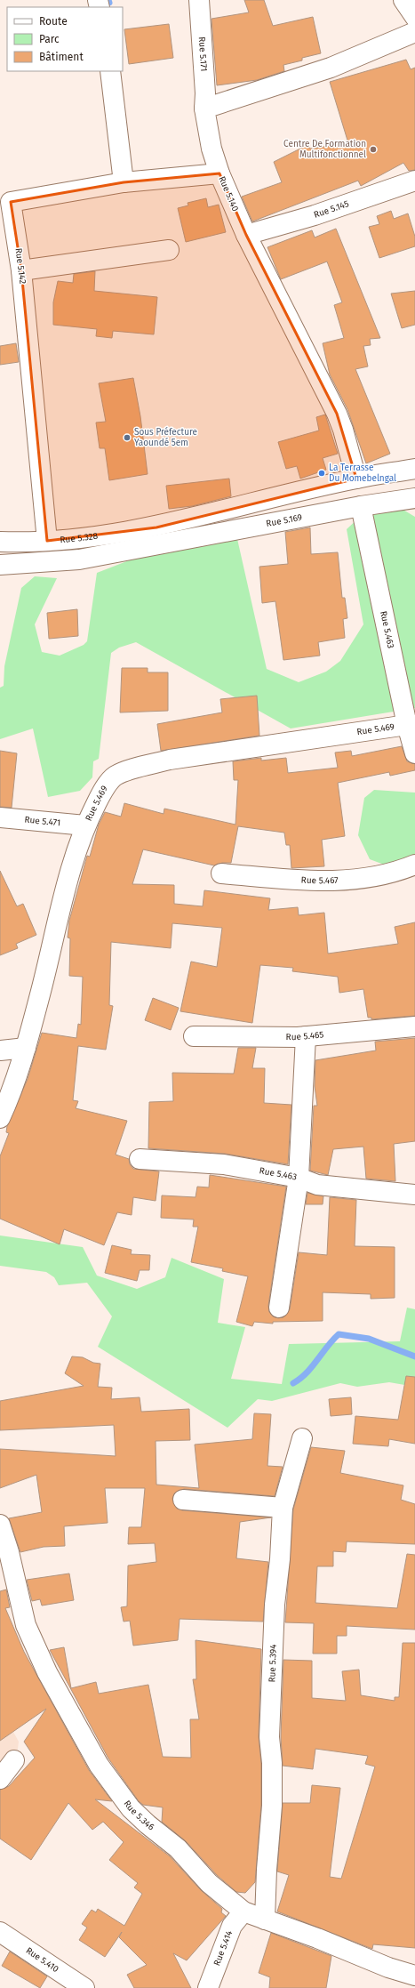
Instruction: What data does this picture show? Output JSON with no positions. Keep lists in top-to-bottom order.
{
  "streets": {
    "street": [
      "Rue 5.171",
      "Rue 5.140",
      "Rue 5.145",
      "Rue 5.142",
      "Rue 5.169",
      "Rue 5.328",
      "Rue 5.463",
      "Rue 5.469",
      "Rue 5.471",
      "Rue 5.467",
      "Rue 5.465",
      "Rue 5.394",
      "Rue 5.346",
      "Rue 5.414",
      "Rue 5.410"
    ]
  },
  "crossings": [
    ["Rue 5.171", "Rue 5.140"],
    ["Rue 5.140", "Rue 5.145"],
    ["Rue 5.140", "Rue 5.142"],
    ["Rue 5.140", "Rue 5.328"],
    ["Rue 5.142", "Rue 5.328"],
    ["Rue 5.169", "Rue 5.463"],
    ["Rue 5.463", "Rue 5.469"],
    ["Rue 5.469", "Rue 5.471"],
    ["Rue 5.394", "Rue 5.346"],
    ["Rue 5.346", "Rue 5.414"]
  ],
  "places": ["Centre De Formation Multifonctionnel", "Sous Préfecture Yaoundé 5em", "La Terrasse Du Momebelngal"],
  "legend": ["Route", "Parc", "Bâtiment"]
}
